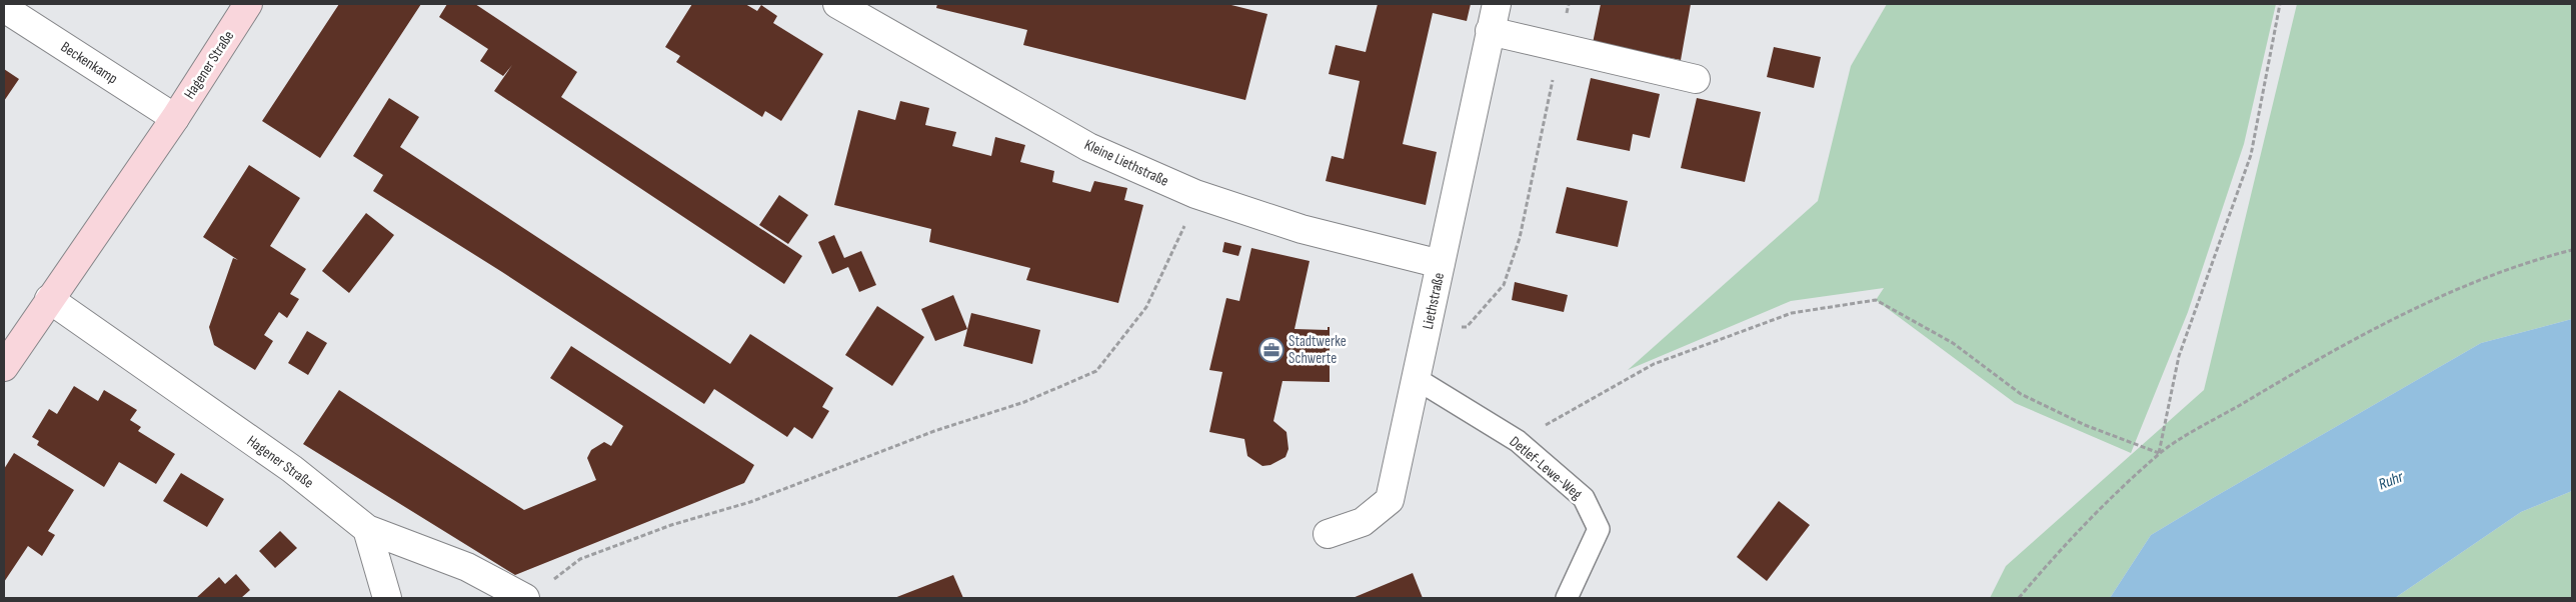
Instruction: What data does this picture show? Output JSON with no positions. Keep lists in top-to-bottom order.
{
  "streets": {
    "main road": ["Hagener Straße"],
    "street": ["Beckenkamp", "Kleine Liethstraße", "Liethstraße"],
    "lane": ["Detlef-Lewe-Weg"]
  },
  "crossings": [
    ["Beckenkamp", "Hagener Straße"],
    ["Kleine Liethstraße", "Liethstraße"],
    ["Liethstraße", "Detlef-Lewe-Weg"]
  ],
  "water": ["Ruhr"],
  "places": {
    "office": ["Stadtwerke Schwerte"]
  }
}
